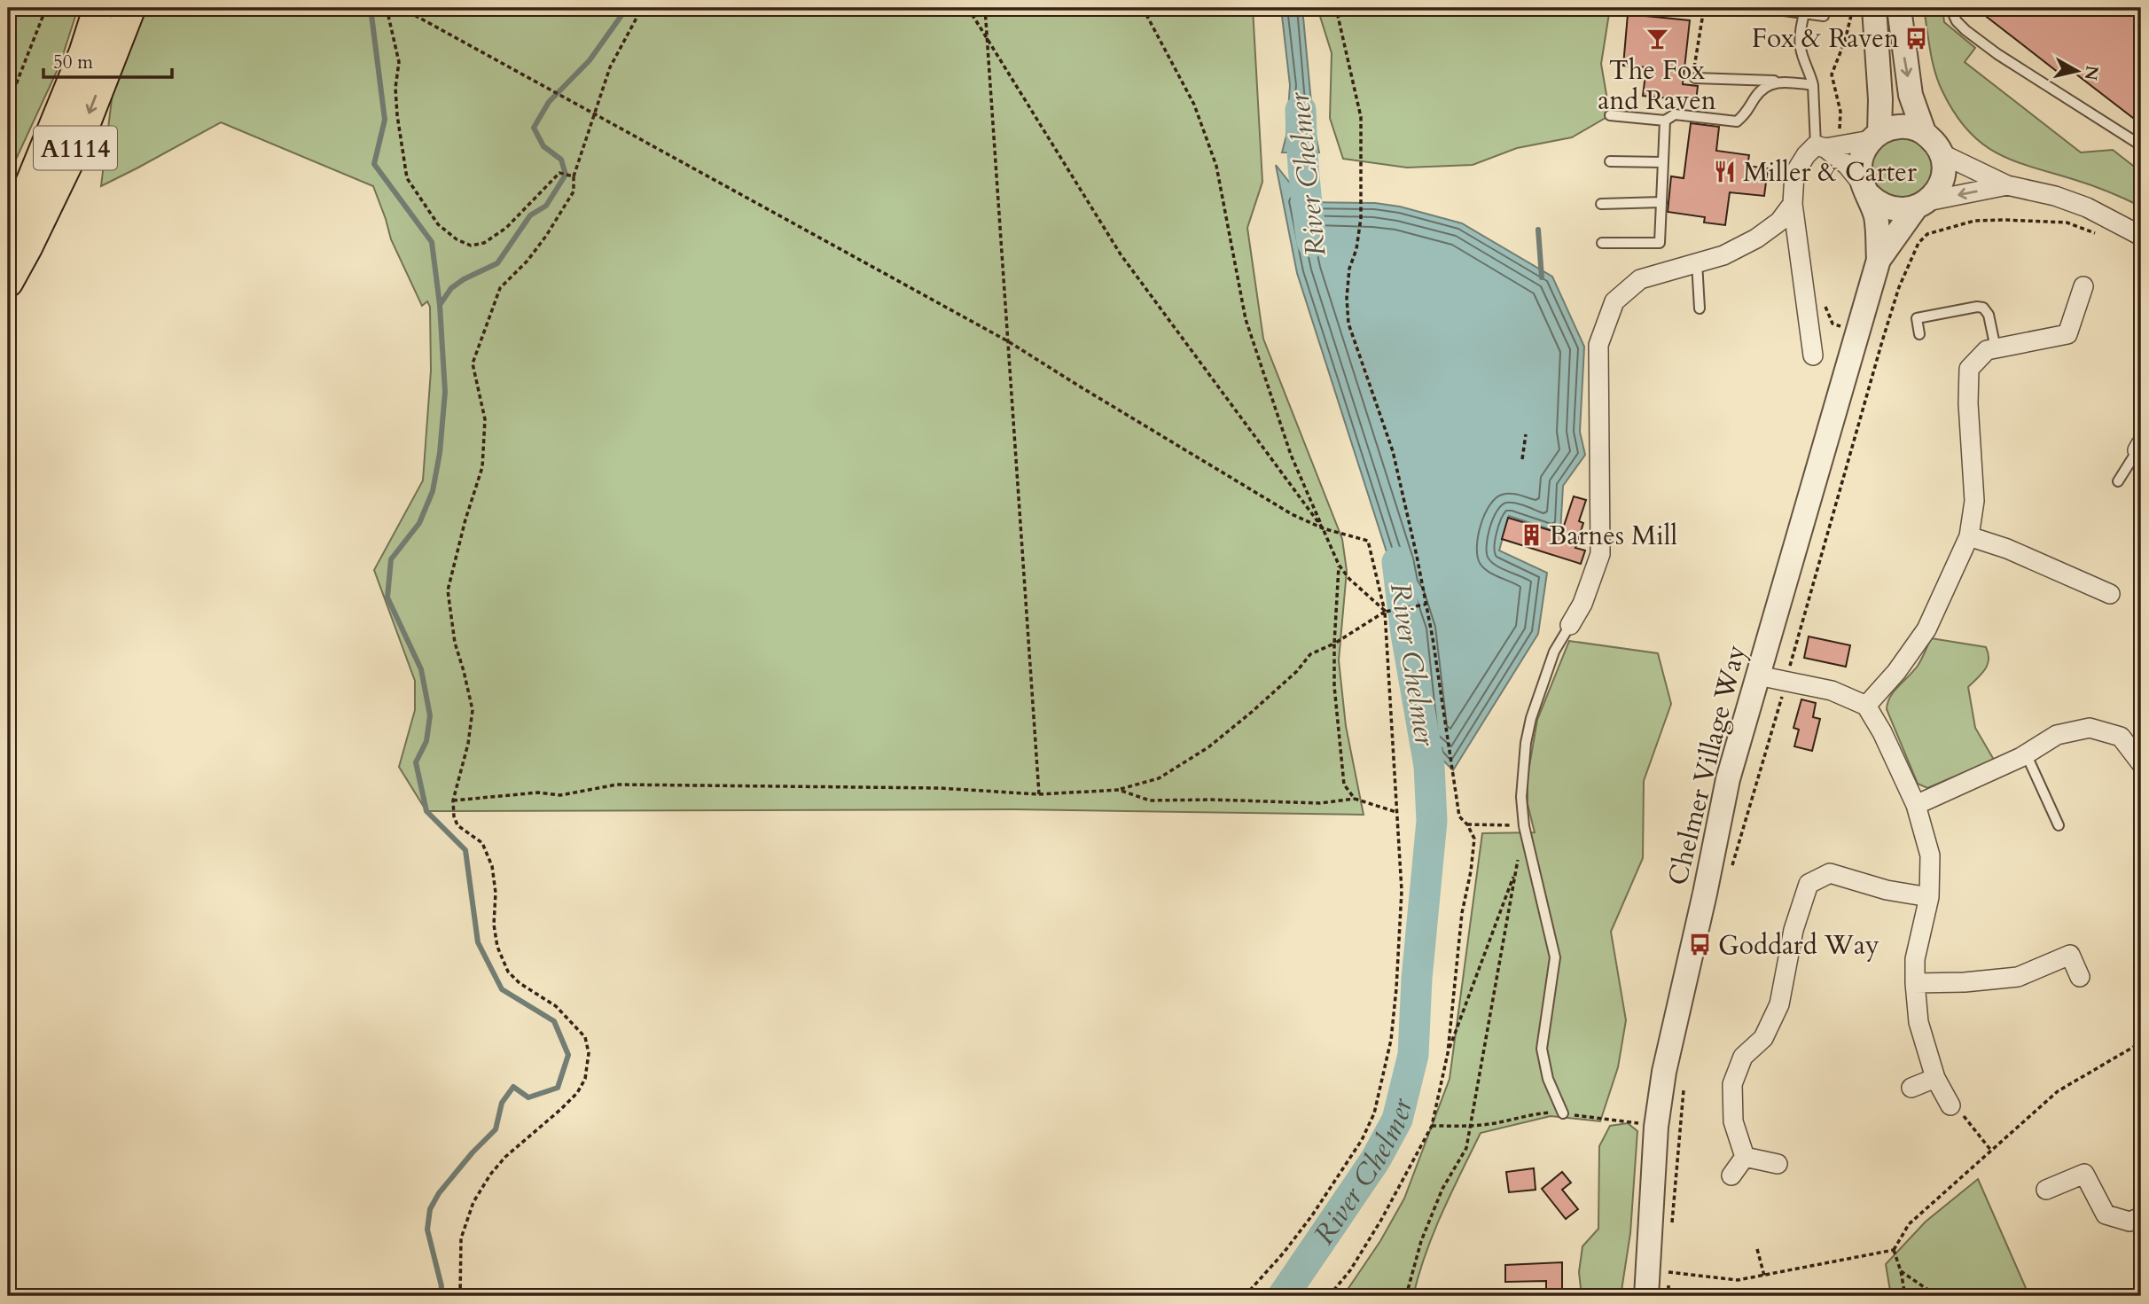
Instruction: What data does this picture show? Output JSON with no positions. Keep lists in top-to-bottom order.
{
  "streets": {
    "main road": ["A1114"],
    "street": ["Chelmer Village Way"]
  },
  "water": ["River Chelmer"],
  "places": {
    "bus stop": ["Fox & Raven", "Goddard Way"],
    "bar": ["The Fox and Raven"],
    "restaurant": ["Miller & Carter"],
    "building": ["Barnes Mill"]
  },
  "scale_bar": "50 m",
  "north": "right"
}
